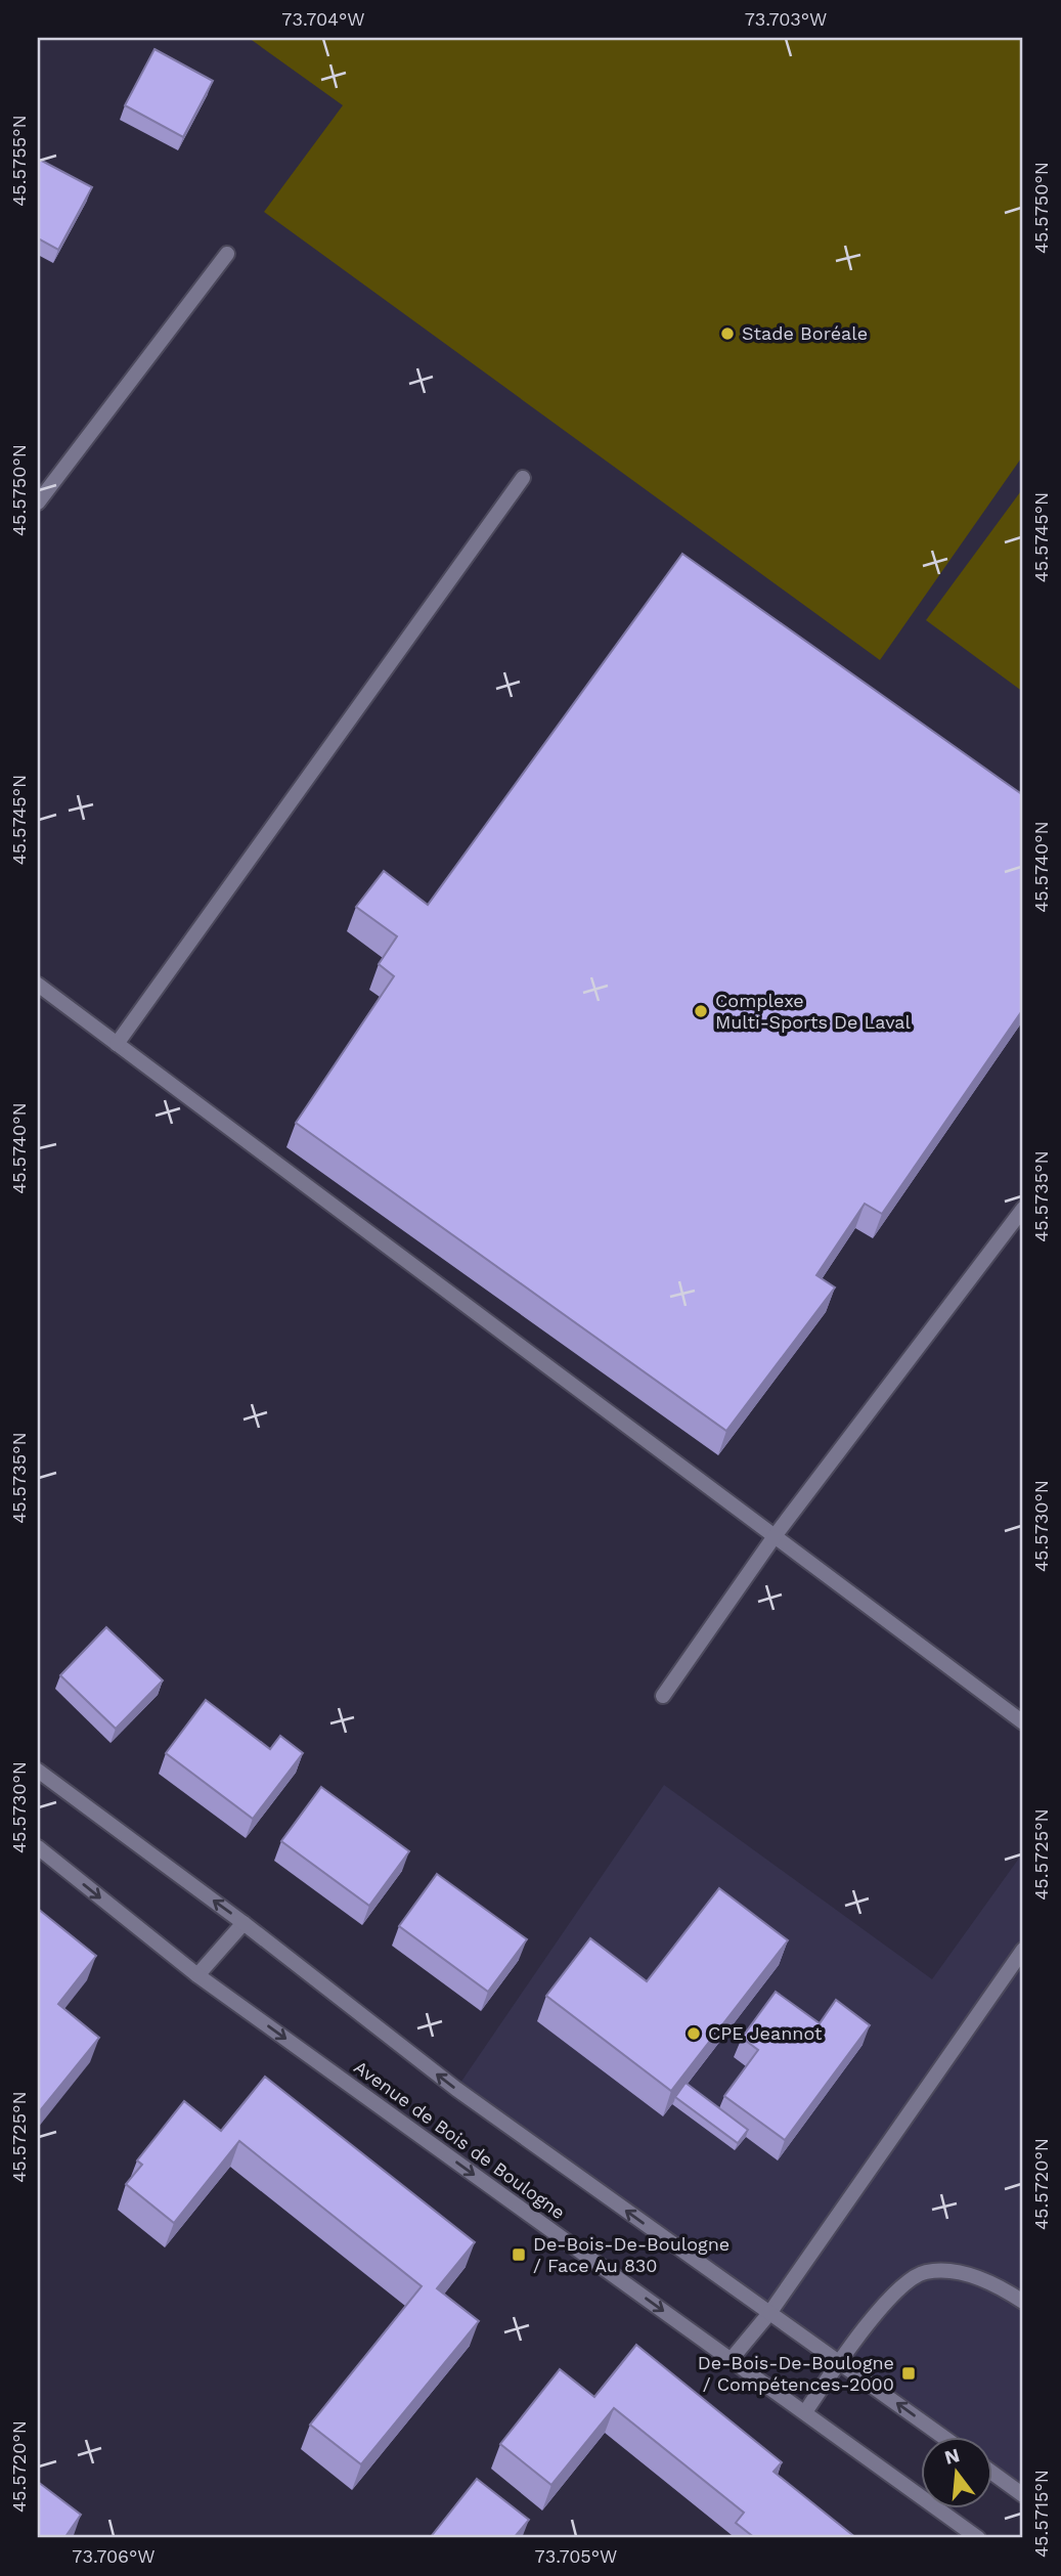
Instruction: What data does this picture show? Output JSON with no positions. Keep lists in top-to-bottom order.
{
  "streets": {
    "street": ["Avenue de Bois de Boulogne"]
  },
  "places": {
    "other": ["Stade Boréale", "Complexe Multi-Sports De Laval", "CPE Jeannot"],
    "transit": ["De-Bois-De-Boulogne / Face Au 830", "De-Bois-De-Boulogne / Compétences-2000"]
  },
  "north": "top",
  "coordinates": [
    "73.704°W",
    "73.703°W",
    "45.5755°N",
    "45.5750°N",
    "45.5745°N",
    "45.5740°N",
    "45.5735°N",
    "45.5730°N",
    "45.5725°N",
    "45.5720°N",
    "45.5715°N",
    "73.706°W",
    "73.705°W"
  ]
}
